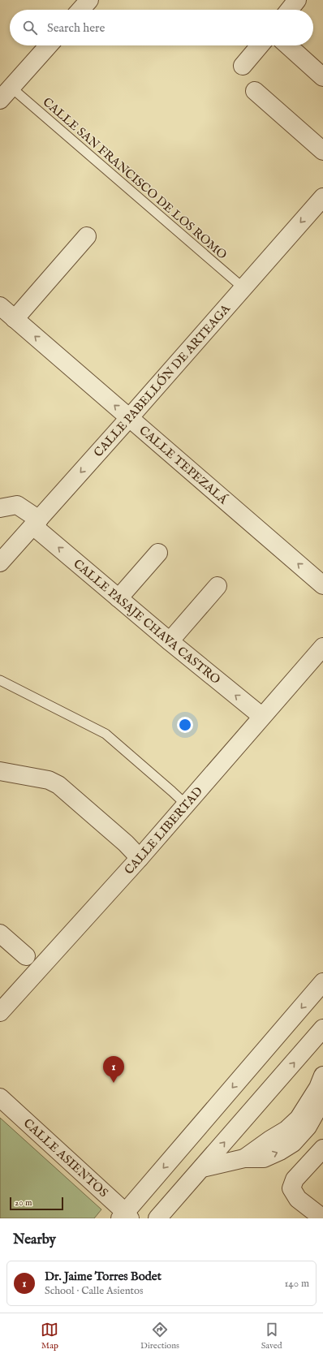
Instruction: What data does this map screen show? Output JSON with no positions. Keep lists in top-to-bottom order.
{
  "streets": {
    "street": [
      "CALLE PABELLÓN DE ARTEAGA",
      "CALLE TEPEZALÁ",
      "CALLE PASAJE CHAVA CASTRO",
      "CALLE LIBERTAD",
      "CALLE ASIENTOS"
    ],
    "lane": ["CALLE SAN FRANCISCO DE LOS ROMO"]
  },
  "crossings": [
    ["CALLE SAN FRANCISCO DE LOS ROMO", "CALLE PABELLÓN DE ARTEAGA"],
    ["CALLE PABELLÓN DE ARTEAGA", "CALLE TEPEZALÁ"],
    ["CALLE PABELLÓN DE ARTEAGA", "CALLE PASAJE CHAVA CASTRO"],
    ["CALLE PASAJE CHAVA CASTRO", "CALLE LIBERTAD"]
  ],
  "one_way": ["CALLE PABELLÓN DE ARTEAGA", "CALLE TEPEZALÁ", "CALLE PASAJE CHAVA CASTRO"],
  "scale_bar": "20 m",
  "page": {
    "search": "Search here",
    "pins": "1",
    "scale": "20 m",
    "heading": "Nearby",
    "list": [
      {
        "mark": "1",
        "name": "Dr. Jaime Torres Bodet",
        "note": "School · Calle Asientos",
        "value": "140 m"
      }
    ],
    "nav": ["Map", "Directions", "Saved"]
  }
}
